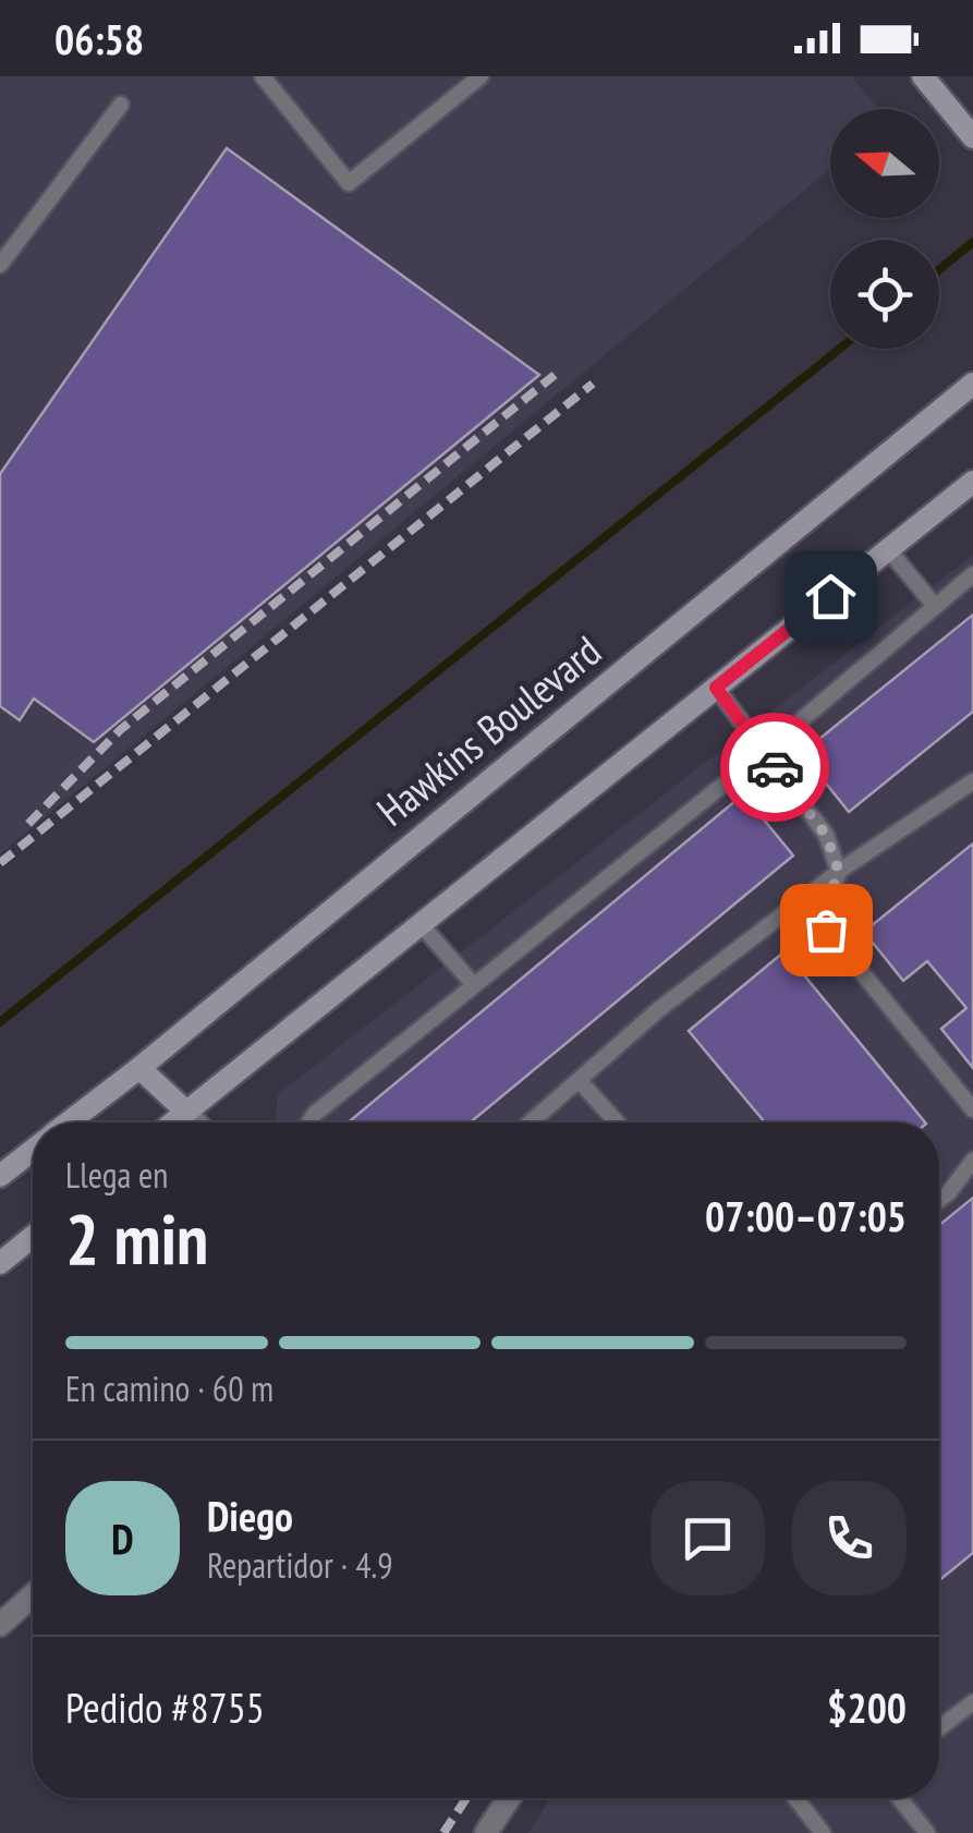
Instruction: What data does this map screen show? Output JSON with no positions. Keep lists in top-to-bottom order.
{
  "streets": {
    "main road": ["Hawkins Boulevard"]
  },
  "north": "left",
  "page": {
    "status": "06:58",
    "heading": ["2 min", "Llega en", "07:00–07:05"],
    "panel": [
      "Diego",
      "Repartidor · 4.9",
      "Pedido #8755",
      "$200"
    ],
    "bar": "En camino · 60 m",
    "round": "D"
  }
}
